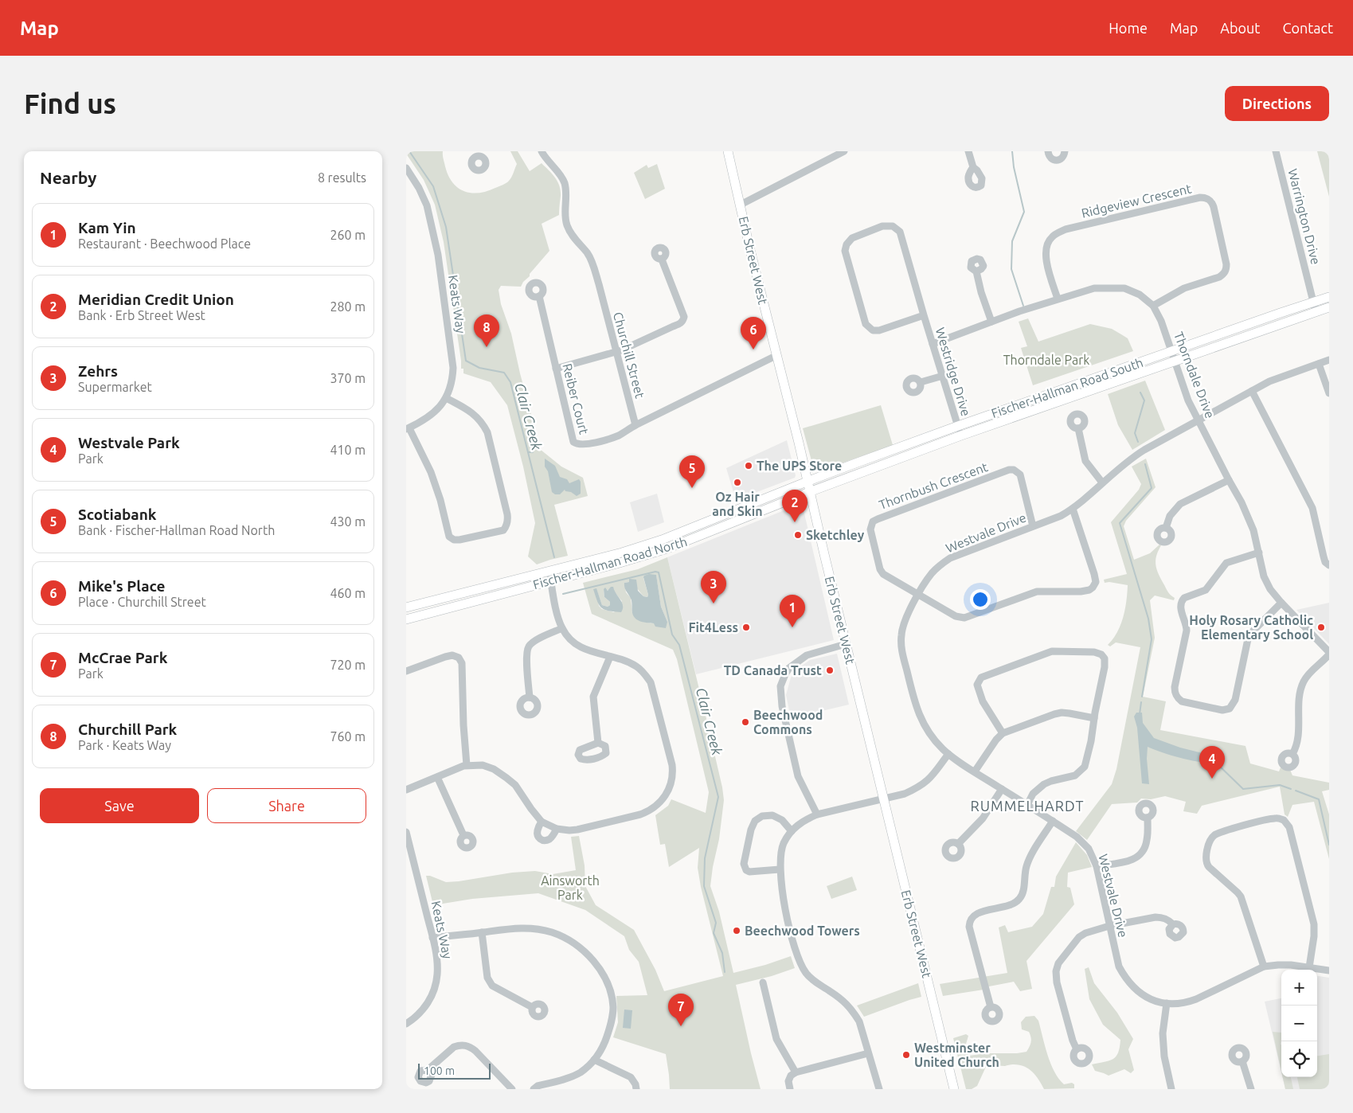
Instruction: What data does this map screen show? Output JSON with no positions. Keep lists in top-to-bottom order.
{
  "streets": {
    "main road": ["Erb Street West", "Fischer-Hallman Road South", "Fischer-Hallman Road North"],
    "street": [
      "Ridgeview Crescent",
      "Warrington Drive",
      "Keats Way",
      "Churchill Street",
      "Westridge Drive",
      "Thorndale Drive",
      "Reiber Court",
      "Thornbush Crescent",
      "Westvale Drive"
    ]
  },
  "crossings": [
    ["Ridgeview Crescent", "Thorndale Drive"],
    ["Warrington Drive", "Fischer-Hallman Road South"],
    ["Erb Street West", "Fischer-Hallman Road South"],
    ["Erb Street West", "Fischer-Hallman Road North"],
    ["Churchill Street", "Reiber Court"],
    ["Westridge Drive", "Thorndale Drive"],
    ["Westridge Drive", "Fischer-Hallman Road South"],
    ["Thorndale Drive", "Fischer-Hallman Road South"],
    ["Thorndale Drive", "Westvale Drive"],
    ["Fischer-Hallman Road South", "Fischer-Hallman Road North"],
    ["Thornbush Crescent", "Westvale Drive"]
  ],
  "districts": ["RUMMELHARDT"],
  "water": ["Clair Creek"],
  "parks": ["Thorndale Park", "Ainsworth Park"],
  "places": [
    "The UPS Store",
    "Oz Hair and Skin",
    "Sketchley",
    "Fit4Less",
    "Holy Rosary Catholic Elementary School",
    "TD Canada Trust",
    "Beechwood Commons",
    "Beechwood Towers",
    "Westminster United Church"
  ],
  "scale_bar": "100 m",
  "page": {
    "header": "Map",
    "nav": [
      "Home",
      "Map",
      "About",
      "Contact"
    ],
    "buttons": [
      "Directions",
      ["Save", "Share"]
    ],
    "title": "Find us",
    "heading": ["Nearby", "8 results"],
    "list": [
      {
        "mark": "1",
        "name": "Kam Yin",
        "note": "Restaurant · Beechwood Place",
        "value": "260 m"
      },
      {
        "mark": "2",
        "name": "Meridian Credit Union",
        "note": "Bank · Erb Street West",
        "value": "280 m"
      },
      {
        "mark": "3",
        "name": "Zehrs",
        "note": "Supermarket",
        "value": "370 m"
      },
      {
        "mark": "4",
        "name": "Westvale Park",
        "note": "Park",
        "value": "410 m"
      },
      {
        "mark": "5",
        "name": "Scotiabank",
        "note": "Bank · Fischer-Hallman Road North",
        "value": "430 m"
      },
      {
        "mark": "6",
        "name": "Mike's Place",
        "note": "Place · Churchill Street",
        "value": "460 m"
      },
      {
        "mark": "7",
        "name": "McCrae Park",
        "note": "Park",
        "value": "720 m"
      },
      {
        "mark": "8",
        "name": "Churchill Park",
        "note": "Park · Keats Way",
        "value": "760 m"
      }
    ],
    "pins": [
      "8",
      "6",
      "5",
      "2",
      "3",
      "1",
      "4",
      "7"
    ],
    "map_buttons": ["+", "−"],
    "scale": "100 m"
  }
}
